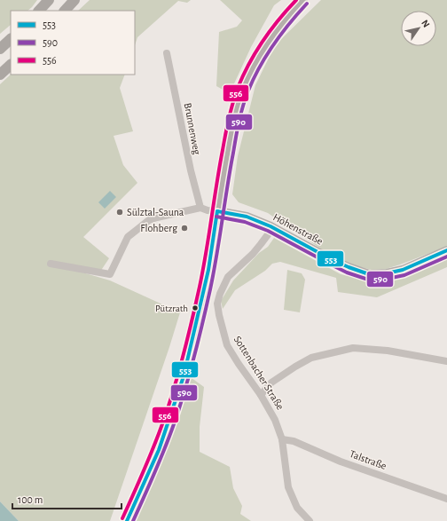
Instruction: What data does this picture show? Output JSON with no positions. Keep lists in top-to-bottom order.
{
  "streets": {
    "main road": ["Höhenstraße"],
    "street": ["Brunnenweg", "Sottenbacher Straße", "Talstraße"]
  },
  "crossings": [
    ["Höhenstraße", "Sottenbacher Straße"],
    ["Sottenbacher Straße", "Talstraße"]
  ],
  "places": ["Sülztal-Sauna", "Flohberg", "Pützrath"],
  "lines": ["transit line 556", "transit line 590", "transit line 553"],
  "legend": ["553", "590", "556"],
  "scale_bar": "100 m",
  "north": "top right"
}
